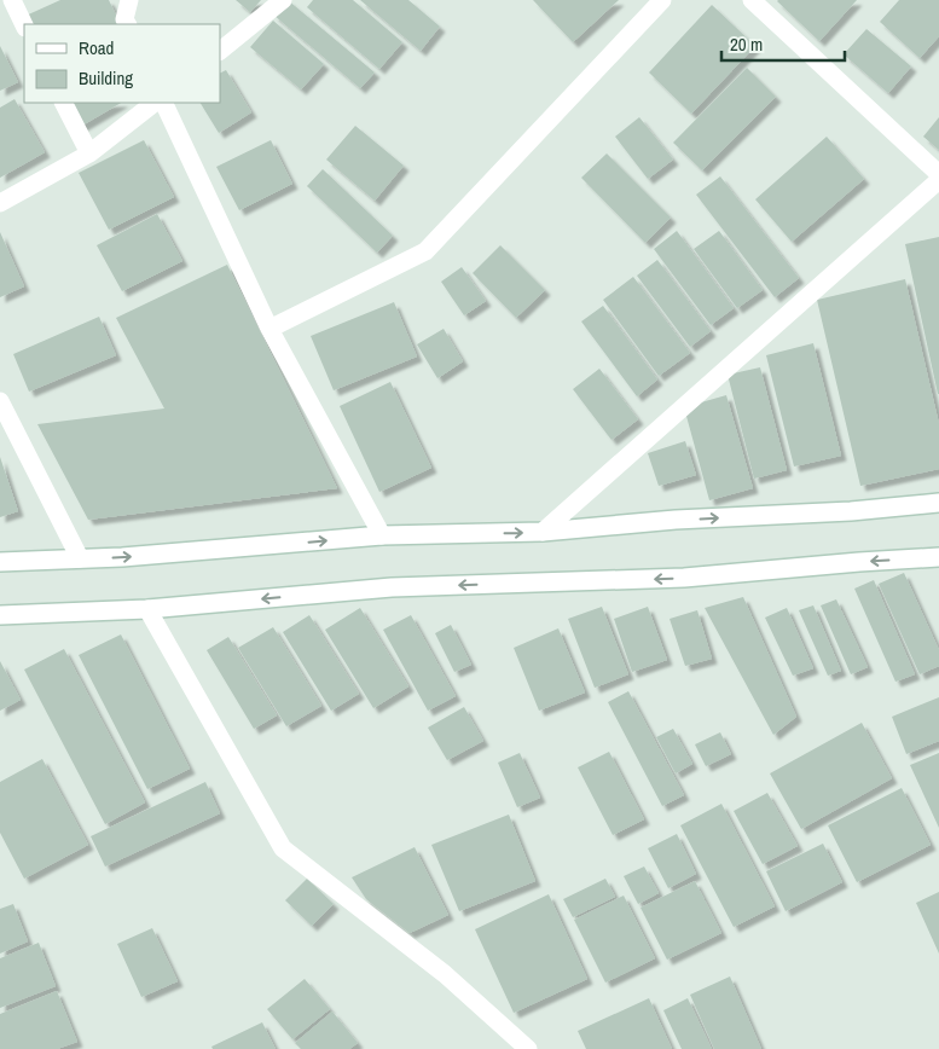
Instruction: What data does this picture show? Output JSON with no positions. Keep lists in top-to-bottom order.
{
  "legend": ["Road", "Building"],
  "scale_bar": "20 m"
}
